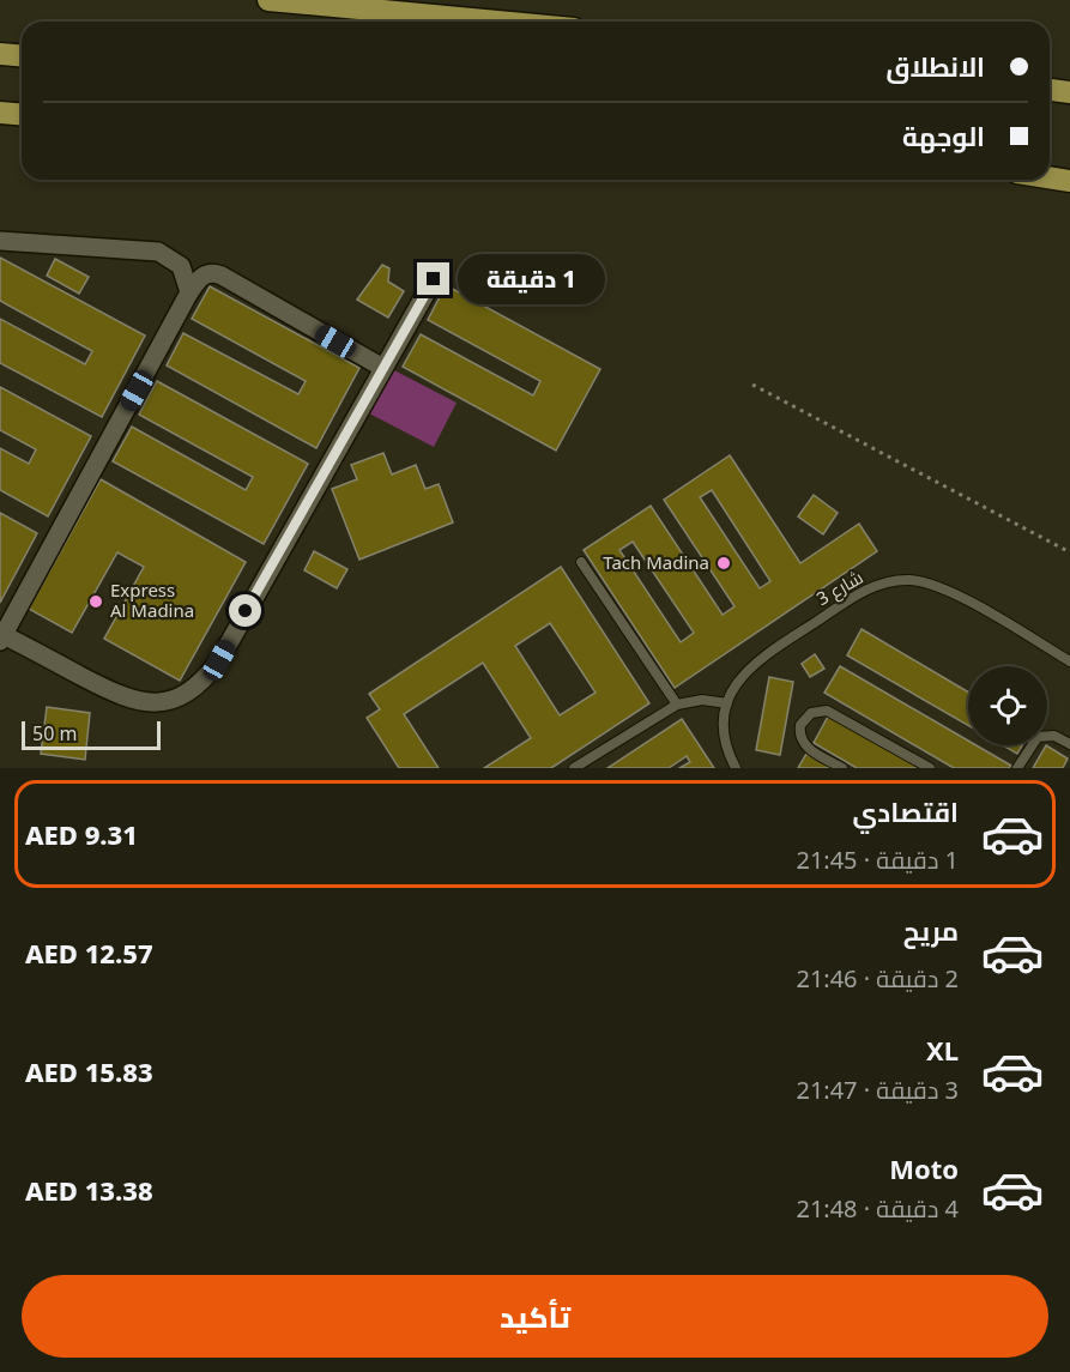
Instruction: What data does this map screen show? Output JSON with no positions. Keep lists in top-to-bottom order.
{
  "streets": {
    "lane": ["شارع 3"]
  },
  "places": ["Tach Madina", "Express Al Madina"],
  "scale_bar": "50 m",
  "page": {
    "banner": ["الانطلاق", "الوجهة"],
    "bubble": "1 دقيقة",
    "scale": "50 m",
    "list": [
      {
        "name": "اقتصادي",
        "note": "1 دقيقة · 21:45",
        "value": "AED 9.31"
      },
      {
        "name": "مريح",
        "note": "2 دقيقة · 21:46",
        "value": "AED 12.57"
      },
      {
        "name": "XL",
        "note": "3 دقيقة · 21:47",
        "value": "AED 15.83"
      },
      {
        "name": "Moto",
        "note": "4 دقيقة · 21:48",
        "value": "AED 13.38"
      }
    ],
    "buttons": "تأكيد"
  }
}
